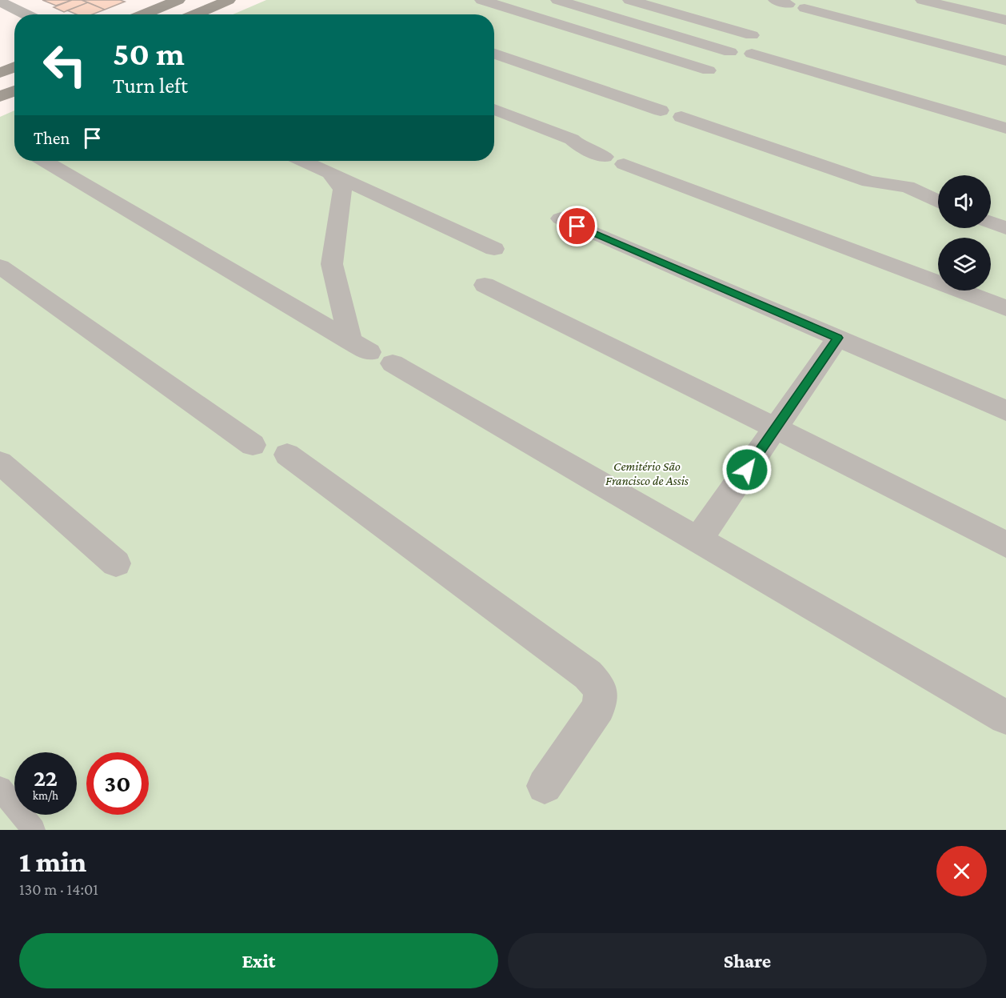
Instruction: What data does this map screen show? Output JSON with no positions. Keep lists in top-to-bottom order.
{
  "parks": ["Cemitério São Francisco de Assis"],
  "page": {
    "turn": ["50 m", "Turn left"],
    "then": "Then",
    "speed": "22 km/h",
    "limit": "30",
    "heading": ["1 min", "130 m · 14:01"],
    "buttons": ["Exit", "Share"]
  }
}
